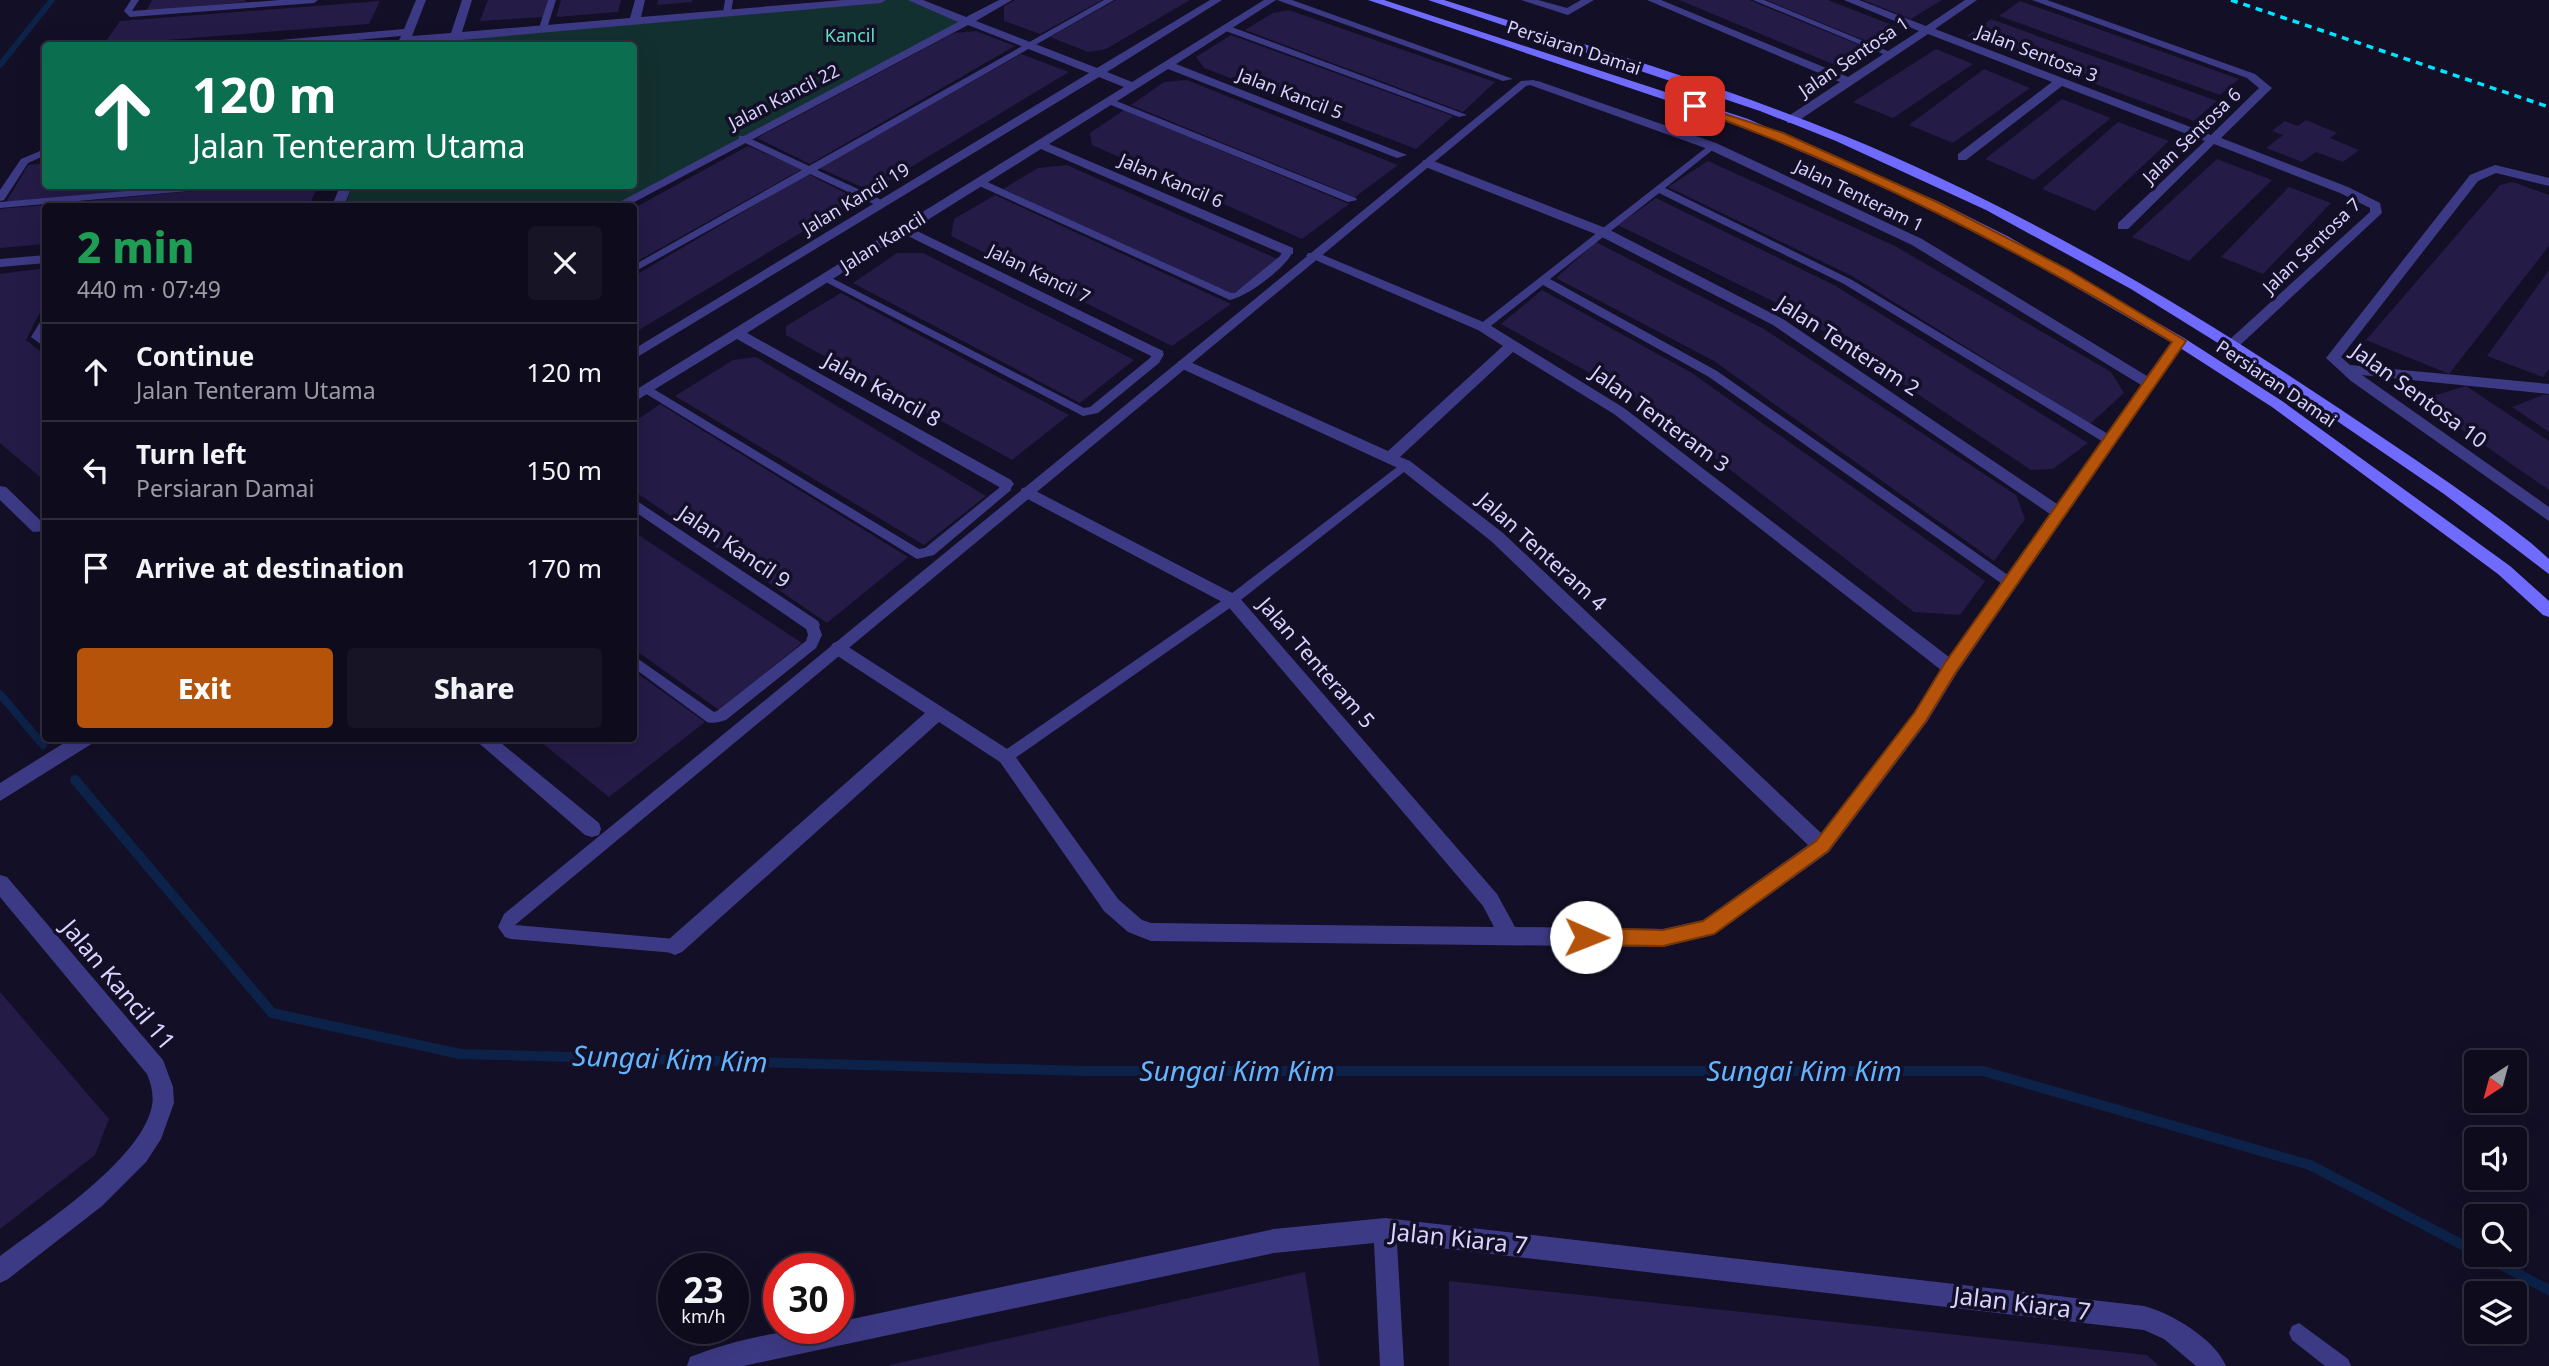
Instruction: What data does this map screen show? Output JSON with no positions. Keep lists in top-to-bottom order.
{
  "streets": {
    "main road": ["Persiaran Damai"],
    "street": [
      "Jalan Sentosa 3",
      "Jalan Sentosa 1",
      "Jalan Kancil 5",
      "Jalan Kancil 22",
      "Jalan Sentosa 6",
      "Jalan Kancil 6",
      "Jalan Tenteram 1",
      "Jalan Kancil 19",
      "Jalan Kancil",
      "Jalan Sentosa 7",
      "Jalan Kancil 7",
      "Jalan Tenteram 2",
      "Jalan Kancil 8",
      "Jalan Sentosa 10",
      "Jalan Tenteram 3",
      "Jalan Kancil 9",
      "Jalan Tenteram 4",
      "Jalan Tenteram 5",
      "Jalan Kancil 11",
      "Jalan Kiara 7"
    ]
  },
  "crossings": [
    ["Persiaran Damai", "Jalan Sentosa 1"],
    ["Persiaran Damai", "Jalan Sentosa 7"],
    ["Jalan Sentosa 3", "Jalan Sentosa 1"],
    ["Jalan Sentosa 3", "Jalan Sentosa 6"],
    ["Jalan Sentosa 3", "Jalan Sentosa 7"],
    ["Jalan Kancil 5", "Jalan Kancil"],
    ["Jalan Sentosa 6", "Jalan Sentosa 7"],
    ["Jalan Kancil 6", "Jalan Kancil"],
    ["Jalan Kancil", "Jalan Kancil 7"],
    ["Jalan Kancil", "Jalan Kancil 8"]
  ],
  "water": ["Sungai Kim Kim"],
  "parks": ["Kancil"],
  "north": "bottom left",
  "page": {
    "turn": ["120 m", "Jalan Tenteram Utama"],
    "heading": ["2 min", "440 m · 07:49"],
    "list": [
      {
        "name": "Continue",
        "note": "Jalan Tenteram Utama",
        "value": "120 m"
      },
      {
        "name": "Turn left",
        "note": "Persiaran Damai",
        "value": "150 m"
      },
      {
        "name": "Arrive at destination",
        "value": "170 m"
      }
    ],
    "buttons": ["Exit", "Share"],
    "speed": "23 km/h",
    "limit": "30"
  }
}
